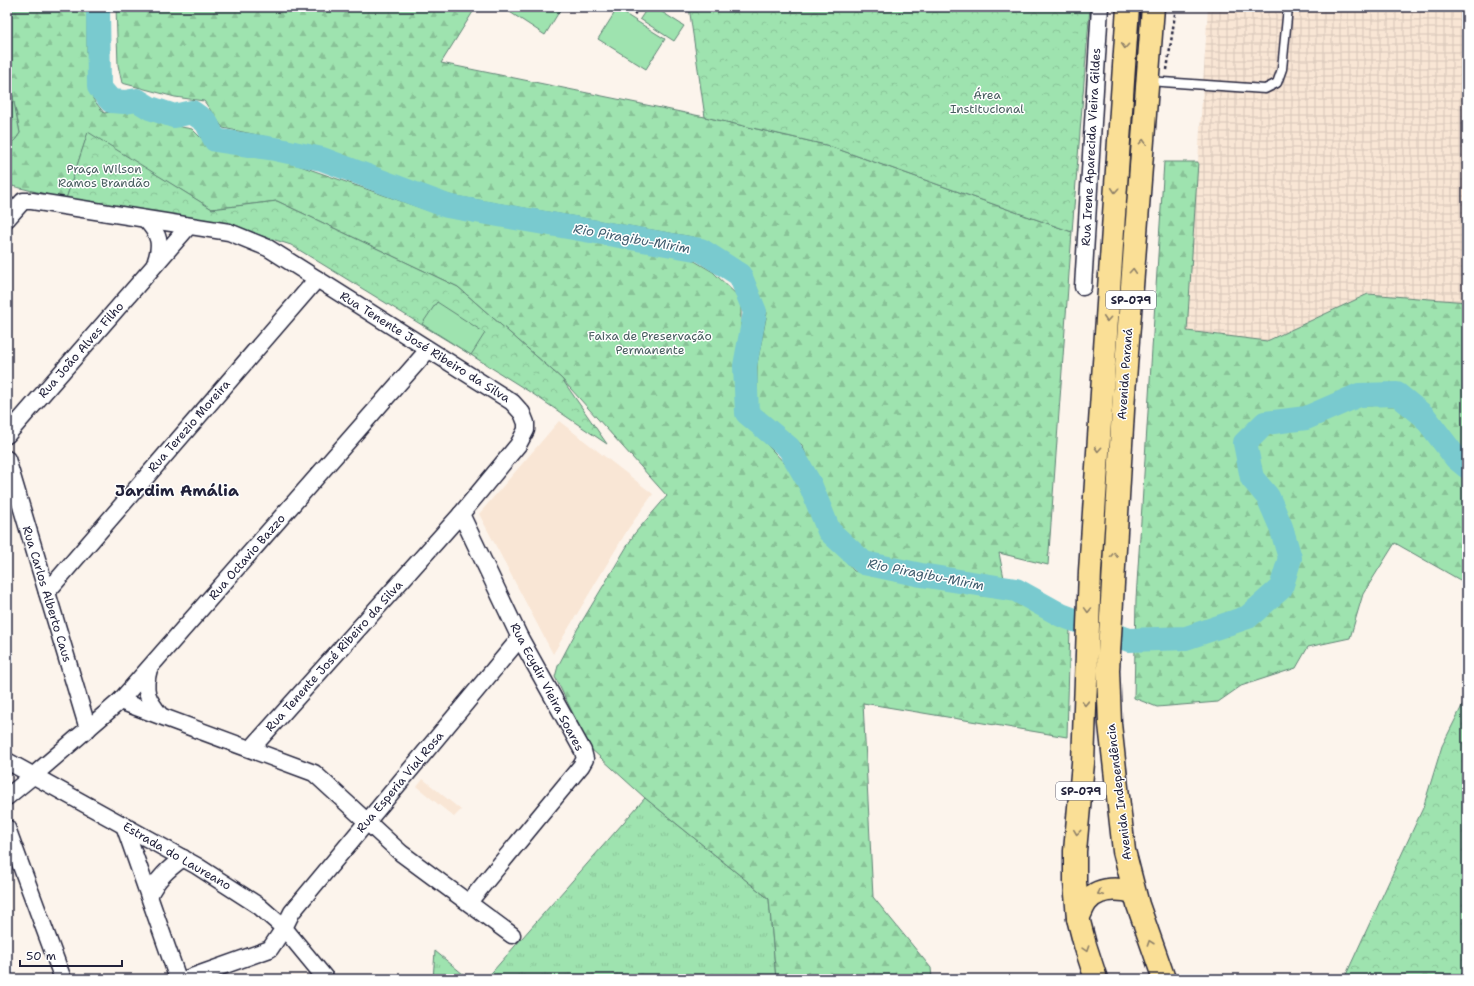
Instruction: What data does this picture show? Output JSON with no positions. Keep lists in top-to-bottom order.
{
  "streets": {
    "main road": ["SP-079", "Avenida Paraná", "Avenida Independência"],
    "street": [
      "Rua Irene Aparecida Vieira Gildes",
      "Rua Tenente José Ribeiro da Silva",
      "Rua João Alves Filho",
      "Rua Terezio Moreira",
      "Rua Octavio Bazzo",
      "Rua Carlos Alberto Caus",
      "Rua Ecydir Vieira Soares",
      "Rua Esperia Vial Rosa",
      "Estrada do Laureano"
    ]
  },
  "crossings": [
    ["SP-079", "Avenida Paraná"],
    ["Rua Tenente José Ribeiro da Silva", "Rua João Alves Filho"],
    ["Rua Tenente José Ribeiro da Silva", "Rua Terezio Moreira"],
    ["Rua Tenente José Ribeiro da Silva", "Rua Octavio Bazzo"],
    ["Rua Tenente José Ribeiro da Silva", "Rua Ecydir Vieira Soares"],
    ["Avenida Paraná", "Avenida Independência"],
    ["Rua Terezio Moreira", "Rua Carlos Alberto Caus"],
    ["Rua Octavio Bazzo", "Rua Carlos Alberto Caus"],
    ["Rua Octavio Bazzo", "Estrada do Laureano"],
    ["Rua Ecydir Vieira Soares", "Rua Esperia Vial Rosa"],
    ["Rua Esperia Vial Rosa", "Estrada do Laureano"]
  ],
  "districts": ["Jardim Amália"],
  "water": ["Rio Piragibu-Mirim"],
  "parks": ["Área Institucional", "Praça Wilson Ramos Brandão", "Faixa de Preservação Permanente"],
  "scale_bar": "50 m"
}
